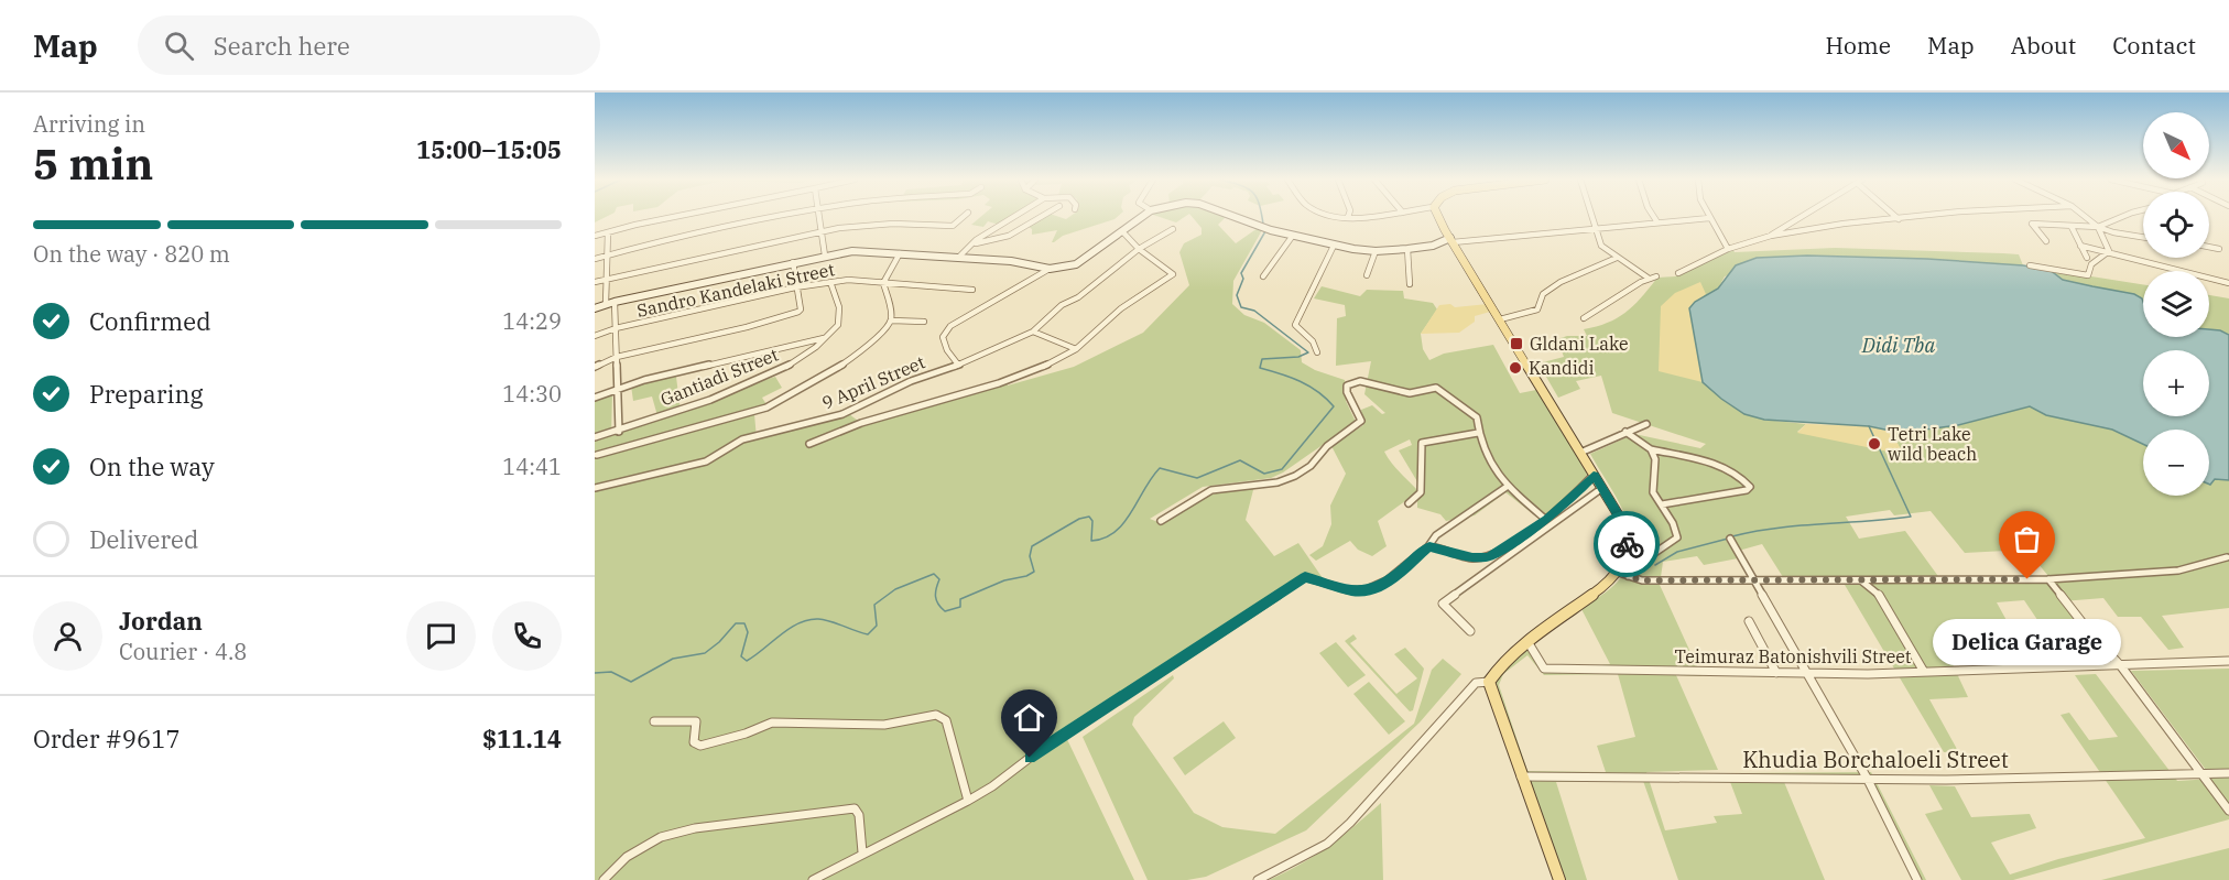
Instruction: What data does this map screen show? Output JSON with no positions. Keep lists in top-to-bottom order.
{
  "streets": {
    "street": [
      "Sandro Kandelaki Street",
      "Gantiadi Street",
      "9 April Street",
      "Teimuraz Batonishvili Street",
      "Khudia Borchaloeli Street"
    ]
  },
  "crossings": [
    ["Sandro Kandelaki Street", "Gantiadi Street"]
  ],
  "water": ["Didi Tba"],
  "places": {
    "transit": ["Gldani Lake"],
    "other": ["Kandidi", "Tetri Lake wild beach", "Delica Garage"]
  },
  "north": "bottom right",
  "page": {
    "header": "Map",
    "search": "Search here",
    "nav": [
      "Home",
      "Map",
      "About",
      "Contact"
    ],
    "heading": ["5 min", "Arriving in", "15:00–15:05"],
    "panel": [
      "Jordan",
      "Courier · 4.8",
      "Order #9617",
      "$11.14"
    ],
    "map_buttons": ["+", "−"],
    "bar": "On the way · 820 m",
    "list": [
      ["Confirmed", "14:29"],
      ["Preparing", "14:30"],
      ["On the way", "14:41"],
      "Delivered"
    ],
    "bubble": "Delica Garage"
  }
}
